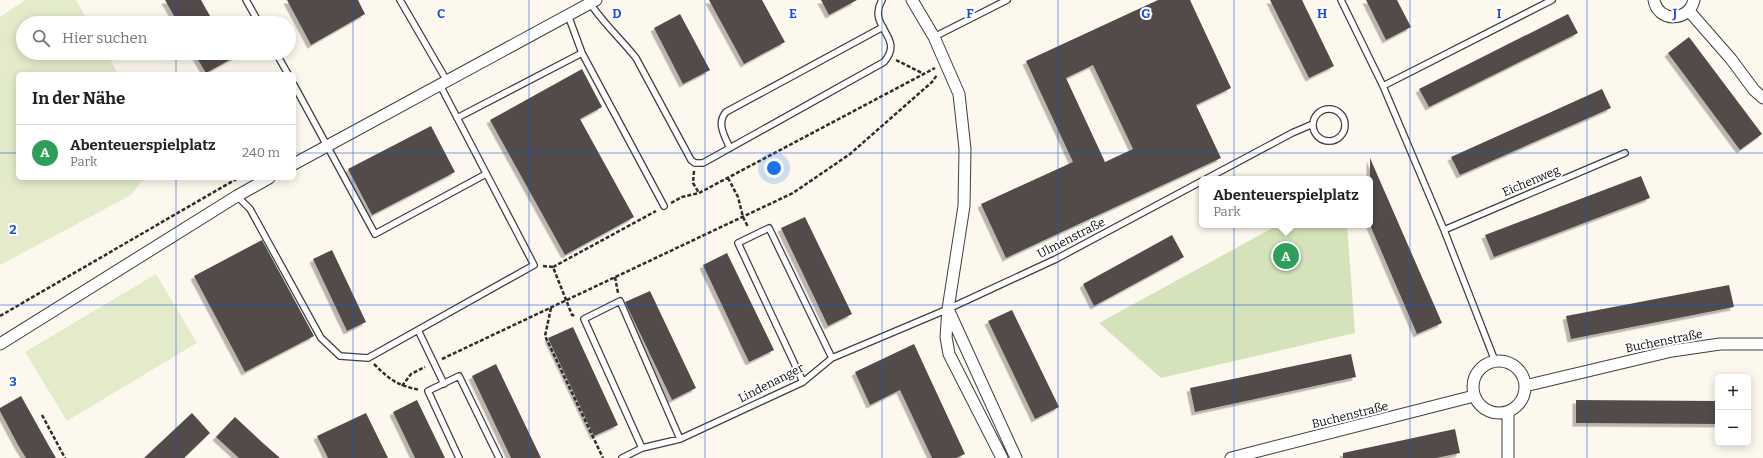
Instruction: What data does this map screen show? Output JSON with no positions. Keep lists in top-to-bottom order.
{
  "streets": {
    "street": ["Buchenstraße"],
    "lane": ["Eichenweg", "Ulmenstraße", "Lindenanger"]
  },
  "crossings": [
    ["Ulmenstraße", "Lindenanger"]
  ],
  "page": {
    "search": "Hier suchen",
    "heading": "In der Nähe",
    "list": [
      {
        "mark": "A",
        "name": "Abenteuerspielplatz",
        "note": "Park",
        "value": "240 m"
      }
    ],
    "popup": ["Abenteuerspielplatz", "Park"],
    "pins": "A",
    "map_buttons": ["+", "−"]
  },
  "grid": {
    "columns": [
      "C",
      "D",
      "E",
      "F",
      "G",
      "H",
      "I",
      "J"
    ],
    "rows": ["2", "3"]
  }
}
